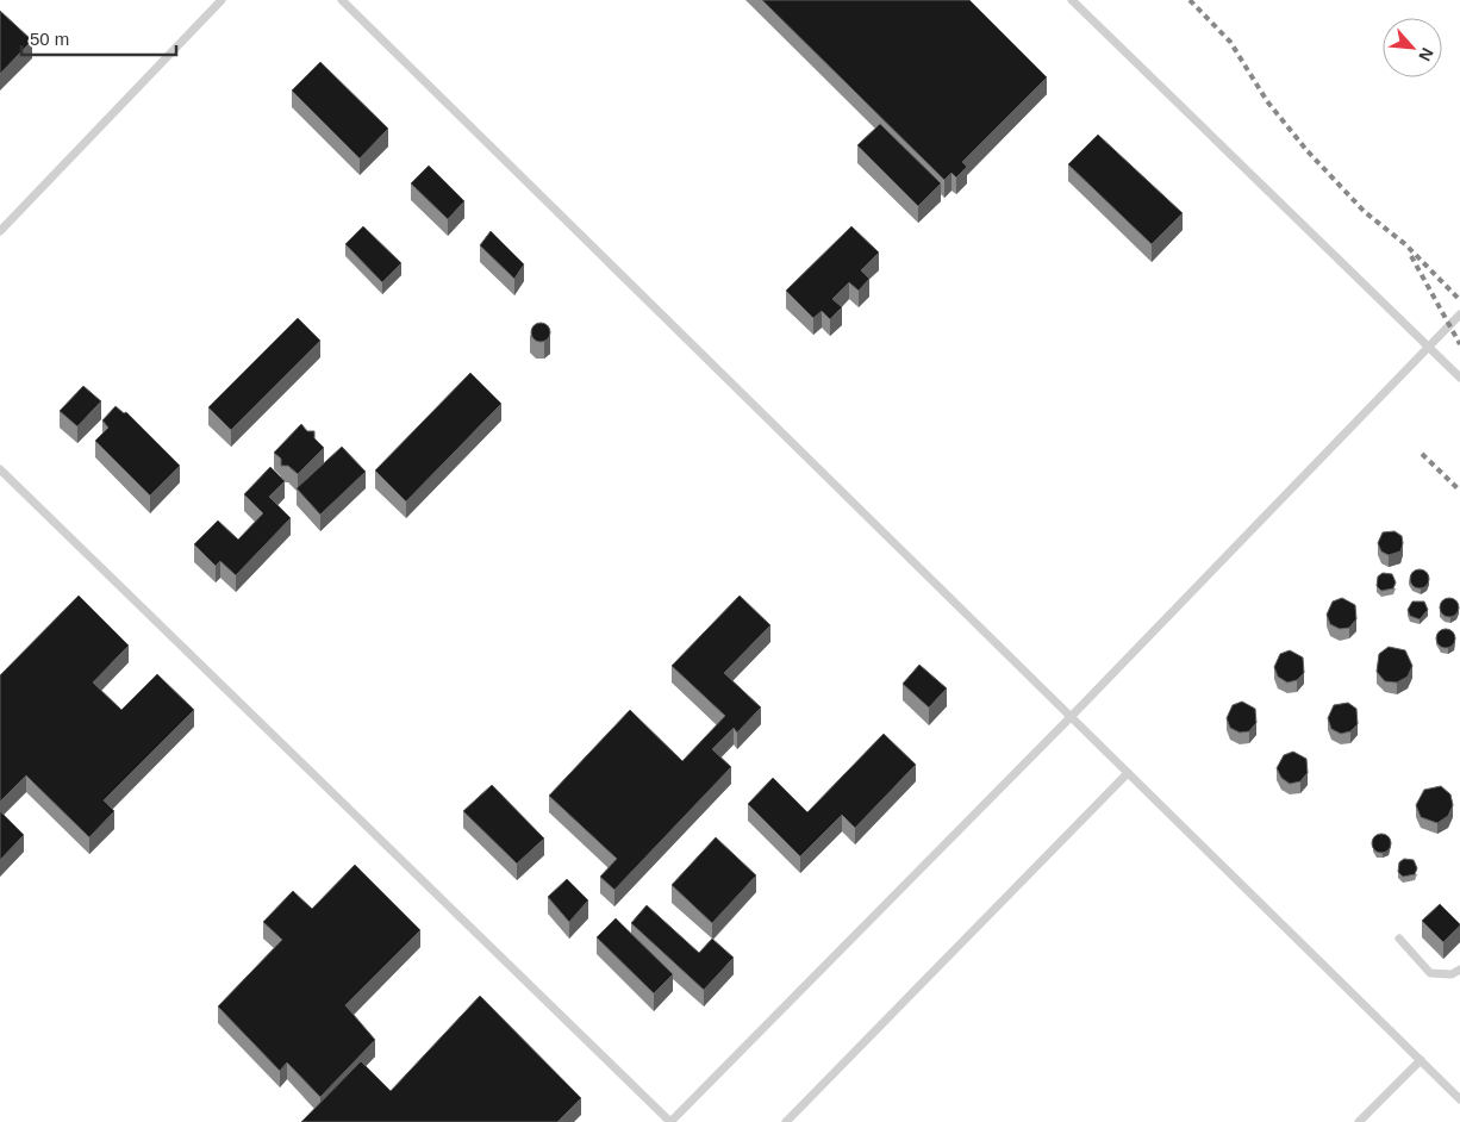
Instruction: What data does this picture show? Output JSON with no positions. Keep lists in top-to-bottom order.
{
  "scale_bar": "50 m",
  "north": "bottom right"
}
